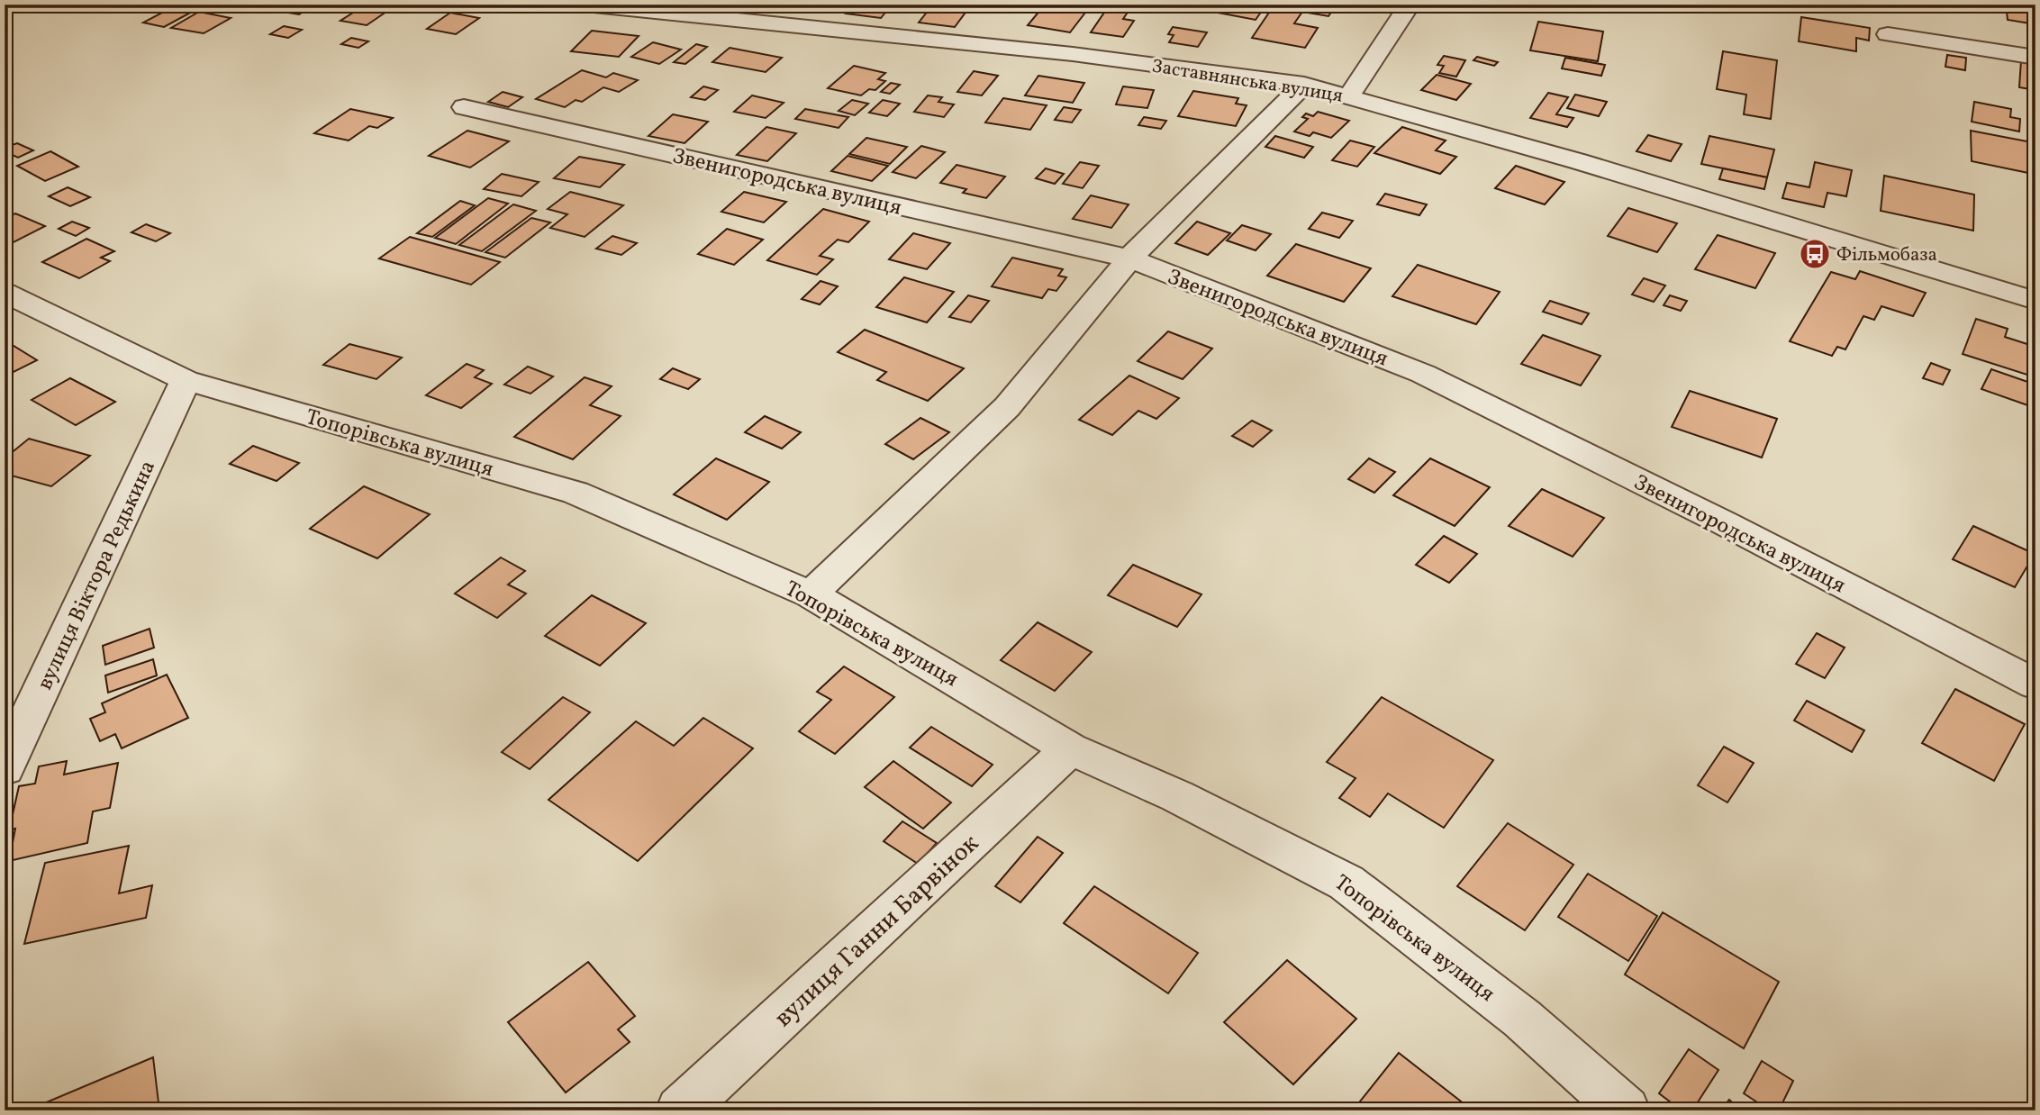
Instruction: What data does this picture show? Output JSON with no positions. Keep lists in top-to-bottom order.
{
  "streets": {
    "street": [
      "Заставнянська вулиця",
      "Звенигородська вулиця",
      "Топорівська вулиця",
      "вулиця Віктора Редькина",
      "вулиця Ганни Барвінок"
    ]
  },
  "crossings": [
    ["Топорівська вулиця", "вулиця Віктора Редькина"],
    ["Топорівська вулиця", "вулиця Ганни Барвінок"]
  ],
  "places": {
    "bus stop": ["Фільмобаза"]
  }
}
